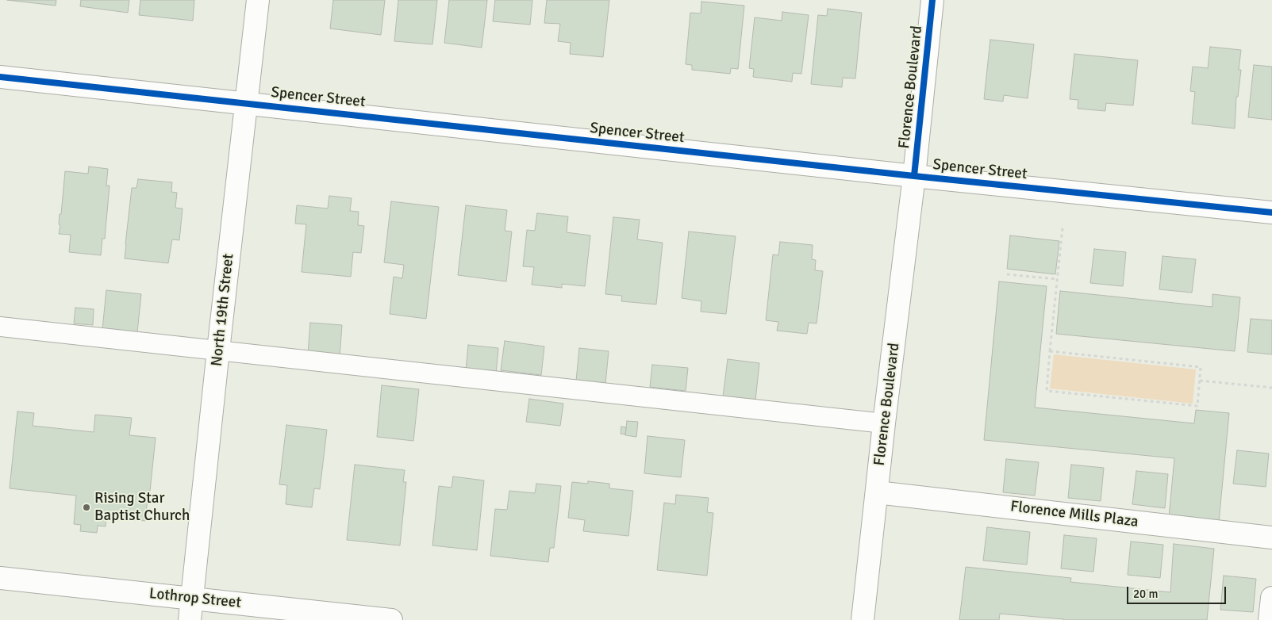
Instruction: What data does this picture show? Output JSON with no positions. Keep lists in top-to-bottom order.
{
  "streets": {
    "street": [
      "Florence Boulevard",
      "Spencer Street",
      "North 19th Street",
      "Florence Mills Plaza",
      "Lothrop Street"
    ]
  },
  "crossings": [
    ["Florence Boulevard", "Spencer Street"],
    ["Florence Boulevard", "Florence Mills Plaza"],
    ["Spencer Street", "North 19th Street"],
    ["North 19th Street", "Lothrop Street"]
  ],
  "places": ["Rising Star Baptist Church"],
  "scale_bar": "20 m"
}
